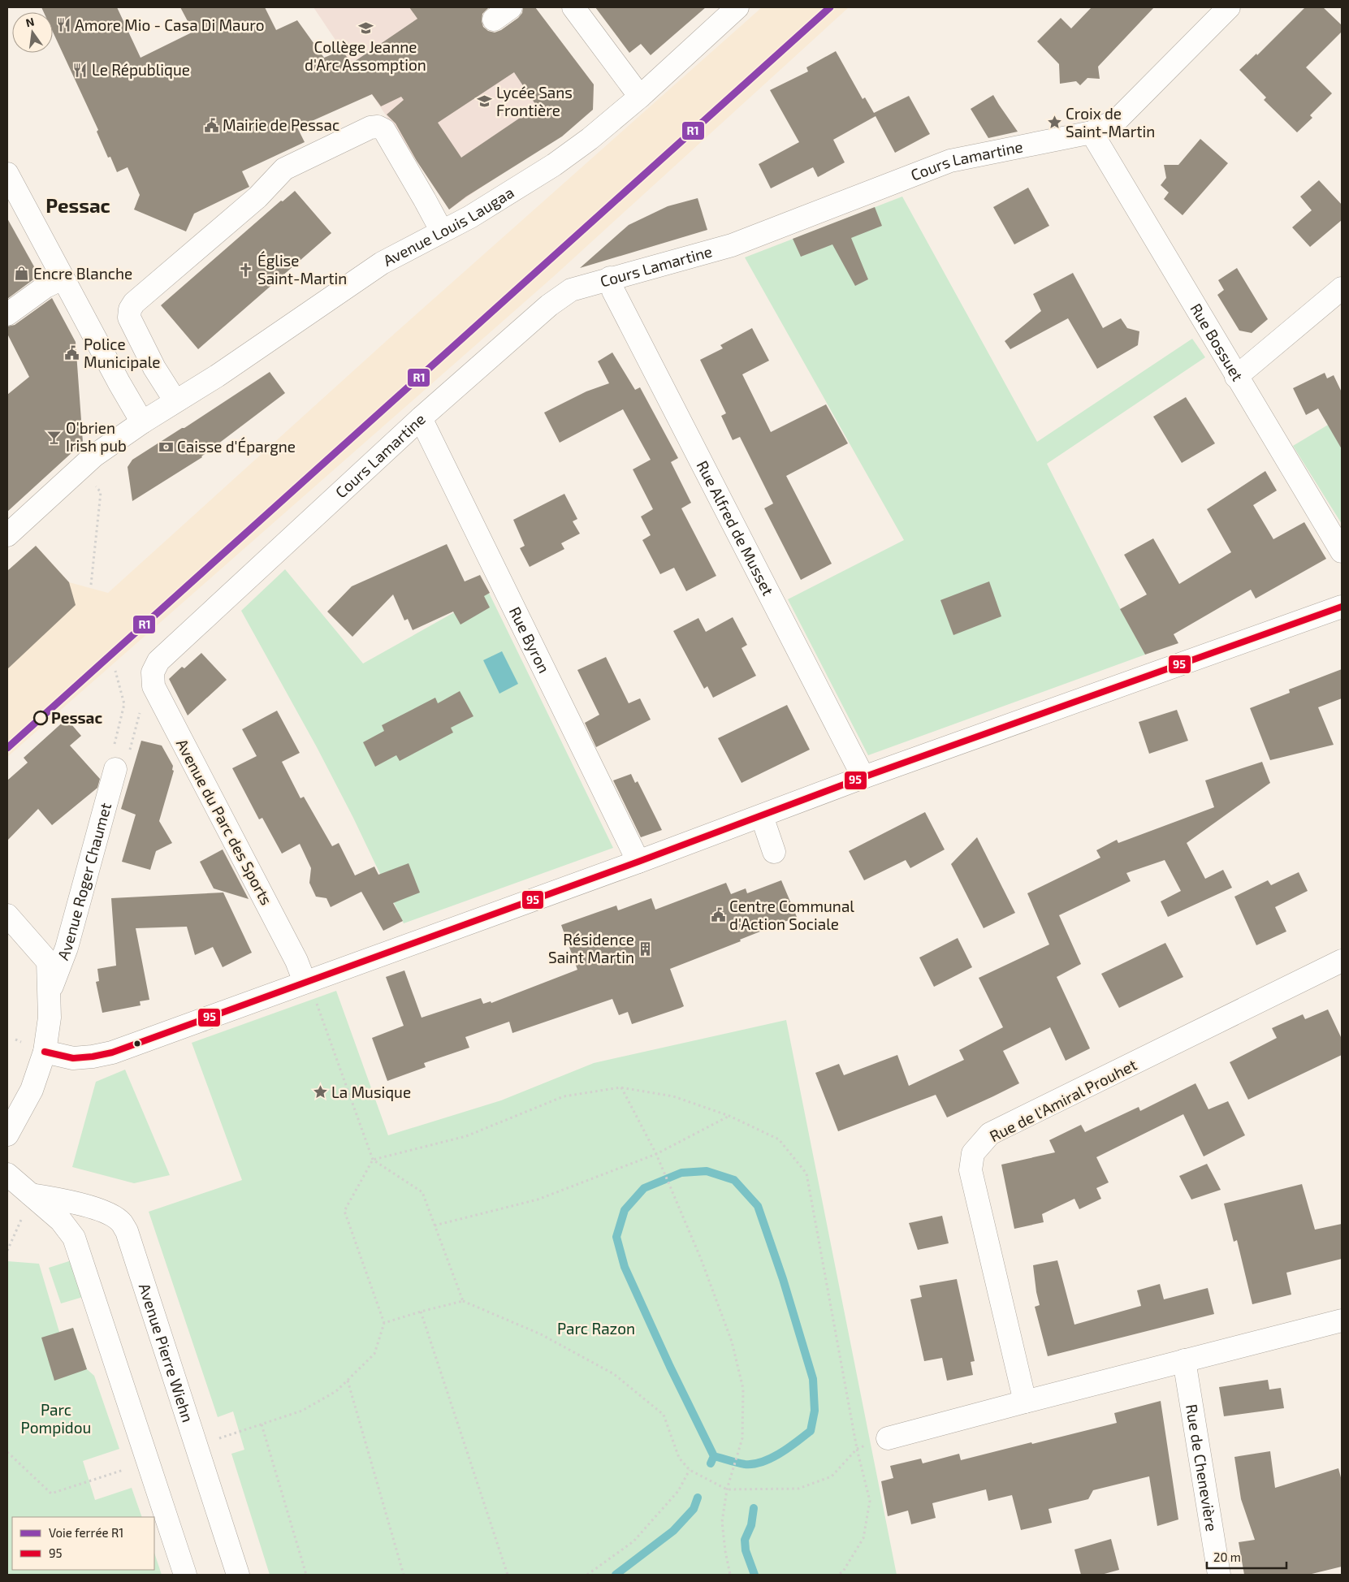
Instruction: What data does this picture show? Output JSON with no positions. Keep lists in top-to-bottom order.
{
  "streets": {
    "street": [
      "Cours Lamartine",
      "Avenue Louis Laugaa",
      "Rue Bossuet",
      "Rue Alfred de Musset",
      "Rue Byron",
      "Avenue du Parc des Sports",
      "Avenue Roger Chaumet",
      "Rue de l'Amiral Prouhet",
      "Avenue Pierre Wiehn",
      "Rue de Chenevière"
    ]
  },
  "crossings": [
    ["Cours Lamartine", "Rue Bossuet"],
    ["Cours Lamartine", "Rue Alfred de Musset"],
    ["Cours Lamartine", "Rue Byron"],
    ["Cours Lamartine", "Avenue du Parc des Sports"]
  ],
  "districts": ["Pessac"],
  "parks": ["Parc Razon", "Parc Pompidou"],
  "places": {
    "restaurant": ["Amore Mio - Casa Di Mauro", "Le République"],
    "school or university": ["Collège Jeanne d'Arc Assomption", "Lycée Sans Frontière"],
    "place": ["Croix de Saint-Martin", "La Musique"],
    "public building": ["Mairie de Pessac", "Police Municipale", "Centre Communal d'Action Sociale"],
    "church": ["Église Saint-Martin"],
    "shop": ["Encre Blanche"],
    "bar": ["O'brien Irish pub"],
    "bank": ["Caisse d'Épargne"],
    "other": ["Pessac"],
    "building": ["Résidence Saint Martin"]
  },
  "lines": ["rail line R1", "transit line 95"],
  "legend": ["Voie ferrée R1", "95"],
  "scale_bar": "20 m",
  "north": "top"
}
